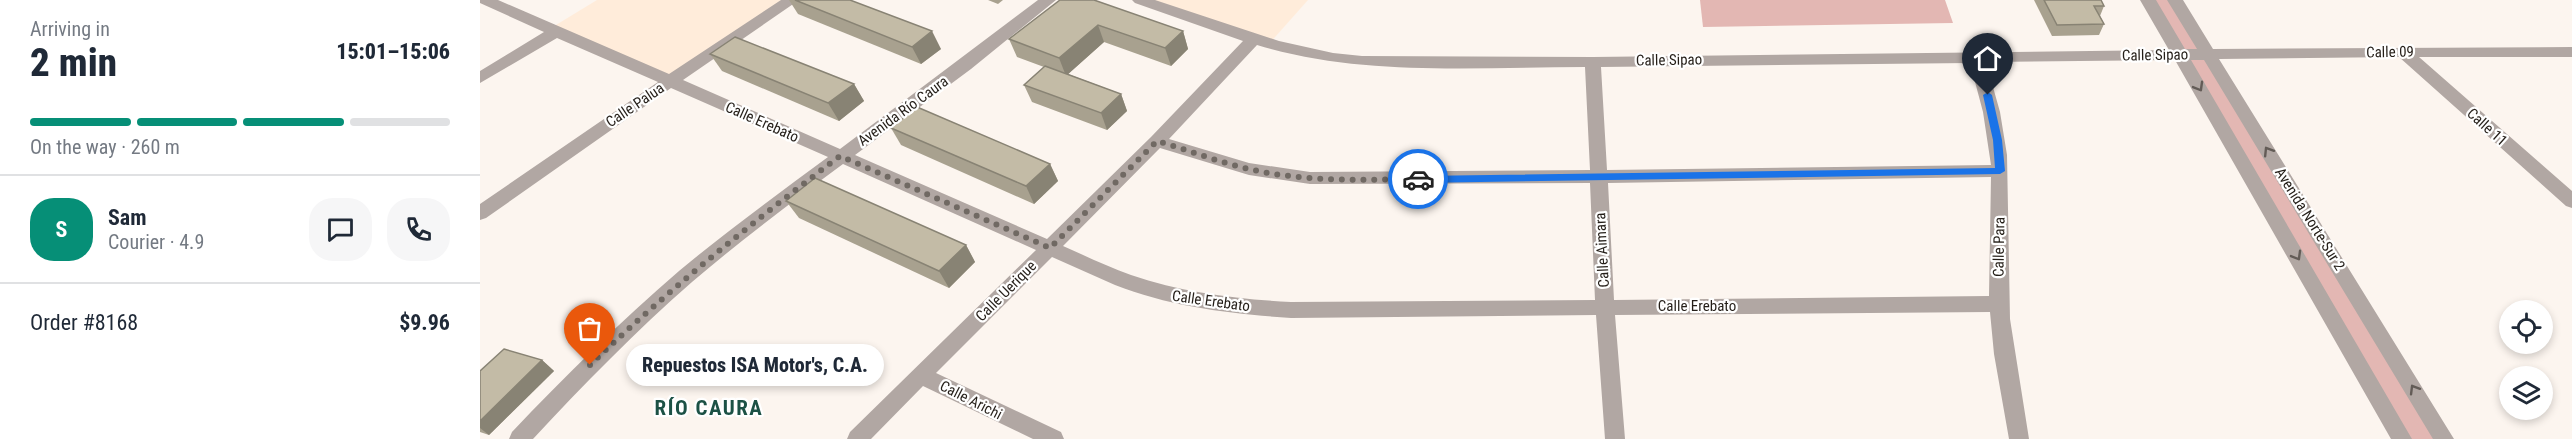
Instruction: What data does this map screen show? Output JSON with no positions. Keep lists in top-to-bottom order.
{
  "streets": {
    "street": [
      "Calle 09",
      "Calle Sipao",
      "Calle Palua",
      "Avenida Río Caura",
      "Calle Erebato",
      "Calle 11",
      "Avenida Norte-Sur 2",
      "Calle Para",
      "Calle Aimara",
      "Calle Uerique",
      "Calle Arichi"
    ]
  },
  "crossings": [
    ["Calle 09", "Calle Sipao"],
    ["Calle 09", "Calle 11"],
    ["Calle 09", "Avenida Norte-Sur 2"],
    ["Calle Sipao", "Avenida Norte-Sur 2"],
    ["Calle Sipao", "Calle Para"],
    ["Calle Sipao", "Calle Aimara"],
    ["Calle Sipao", "Calle Uerique"],
    ["Calle Palua", "Calle Erebato"],
    ["Avenida Río Caura", "Calle Erebato"],
    ["Calle Erebato", "Calle Para"],
    ["Calle Erebato", "Calle Aimara"],
    ["Calle Erebato", "Calle Uerique"],
    ["Calle Uerique", "Calle Arichi"]
  ],
  "districts": ["RÍO CAURA"],
  "places": ["Repuestos ISA Motor's, C.A."],
  "page": {
    "heading": ["2 min", "Arriving in", "15:01–15:06"],
    "panel": [
      "Sam",
      "Courier · 4.9",
      "Order #8168",
      "$9.96"
    ],
    "bar": "On the way · 260 m",
    "round": "S",
    "bubble": "Repuestos ISA Motor's, C.A."
  }
}
